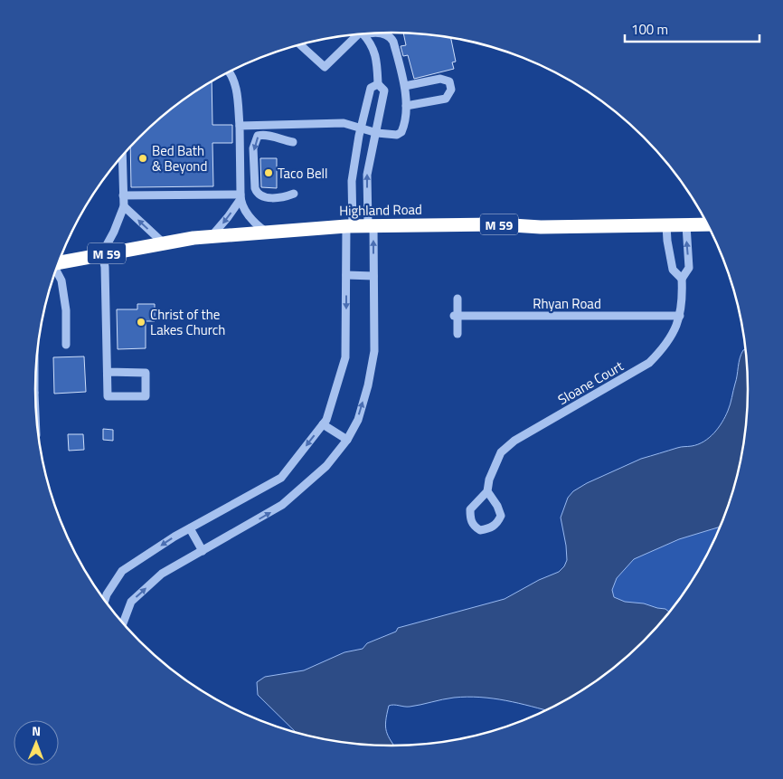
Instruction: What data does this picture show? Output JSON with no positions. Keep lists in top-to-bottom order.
{
  "streets": {
    "highway": ["Highland Road", "M 59"],
    "street": ["Rhyan Road", "Sloane Court"]
  },
  "crossings": [
    ["Highland Road", "Sloane Court"],
    ["Rhyan Road", "Sloane Court"]
  ],
  "places": ["Bed Bath & Beyond", "Taco Bell", "Christ of the Lakes Church"],
  "scale_bar": "100 m",
  "north": "top"
}
